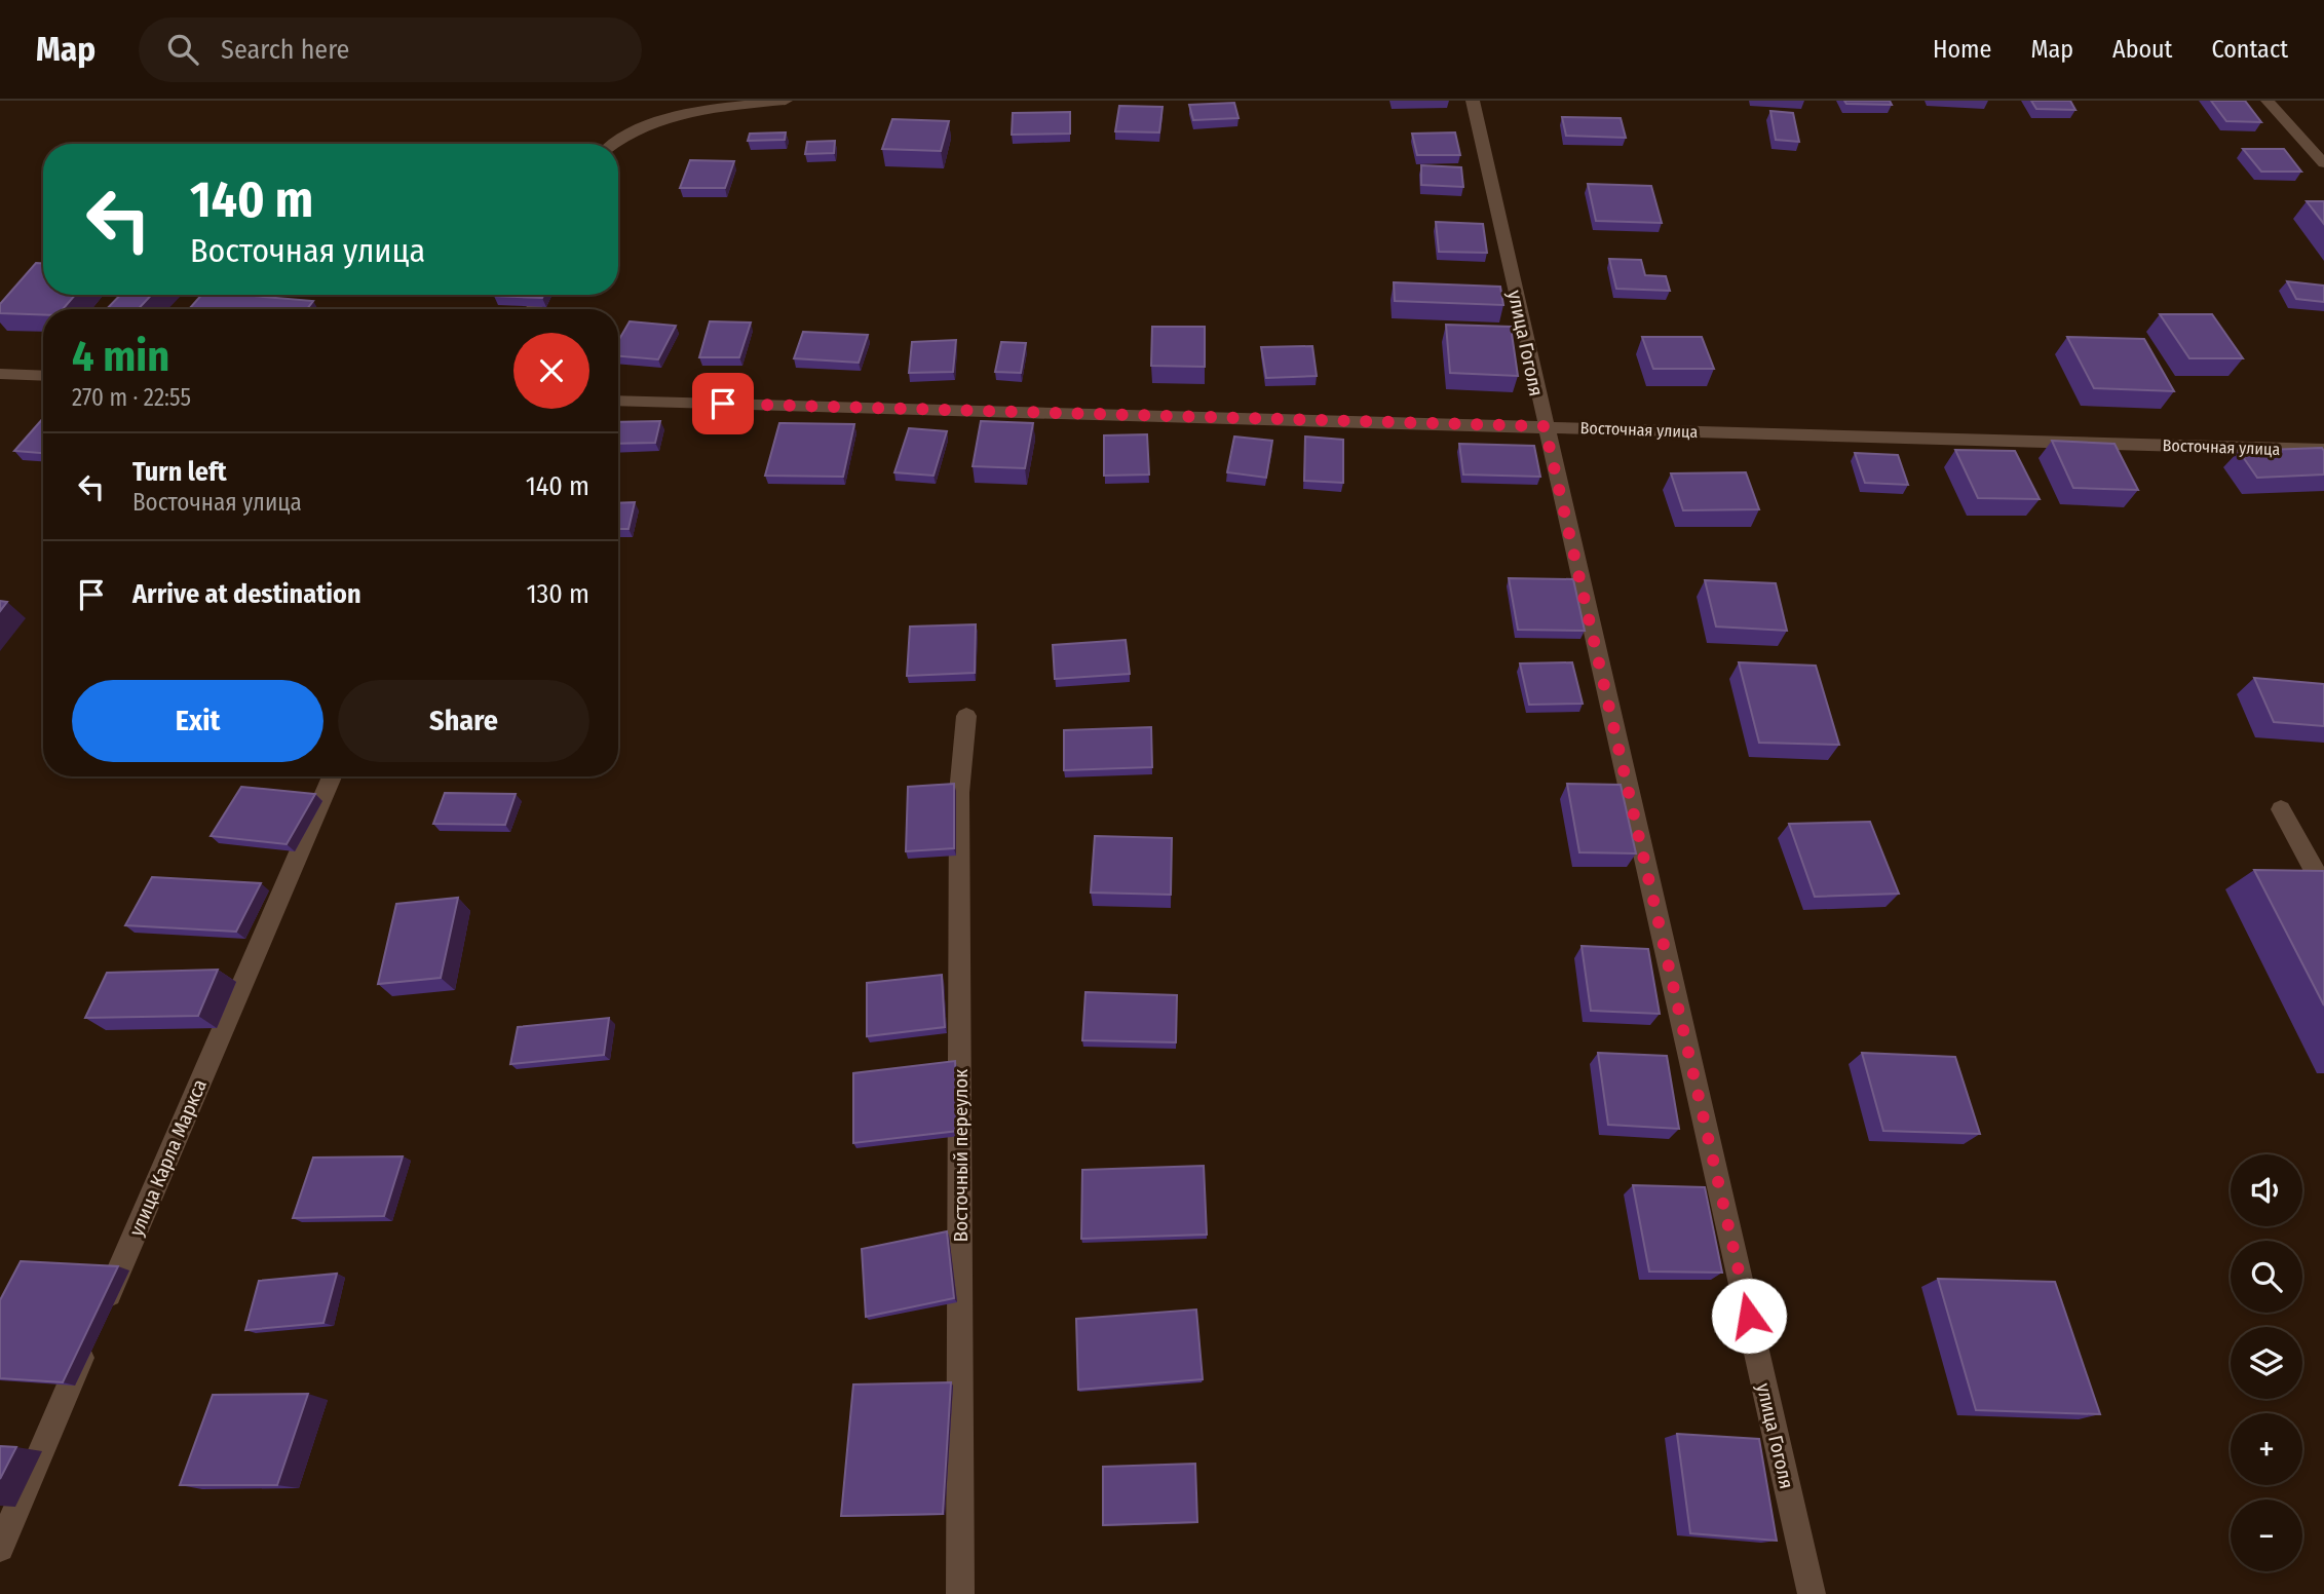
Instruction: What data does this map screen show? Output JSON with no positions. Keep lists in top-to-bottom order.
{
  "streets": {
    "street": [
      "улица Гоголя",
      "Восточная улица",
      "Восточный переулок",
      "улица Карла Маркса"
    ]
  },
  "crossings": [
    ["улица Гоголя", "Восточная улица"]
  ],
  "page": {
    "header": "Map",
    "search": "Search here",
    "nav": [
      "Home",
      "Map",
      "About",
      "Contact"
    ],
    "turn": ["140 m", "Восточная улица"],
    "heading": ["4 min", "270 m · 22:55"],
    "list": [
      {
        "name": "Turn left",
        "note": "Восточная улица",
        "value": "140 m"
      },
      {
        "name": "Arrive at destination",
        "value": "130 m"
      }
    ],
    "buttons": ["Exit", "Share"],
    "map_buttons": ["+", "−"]
  }
}
